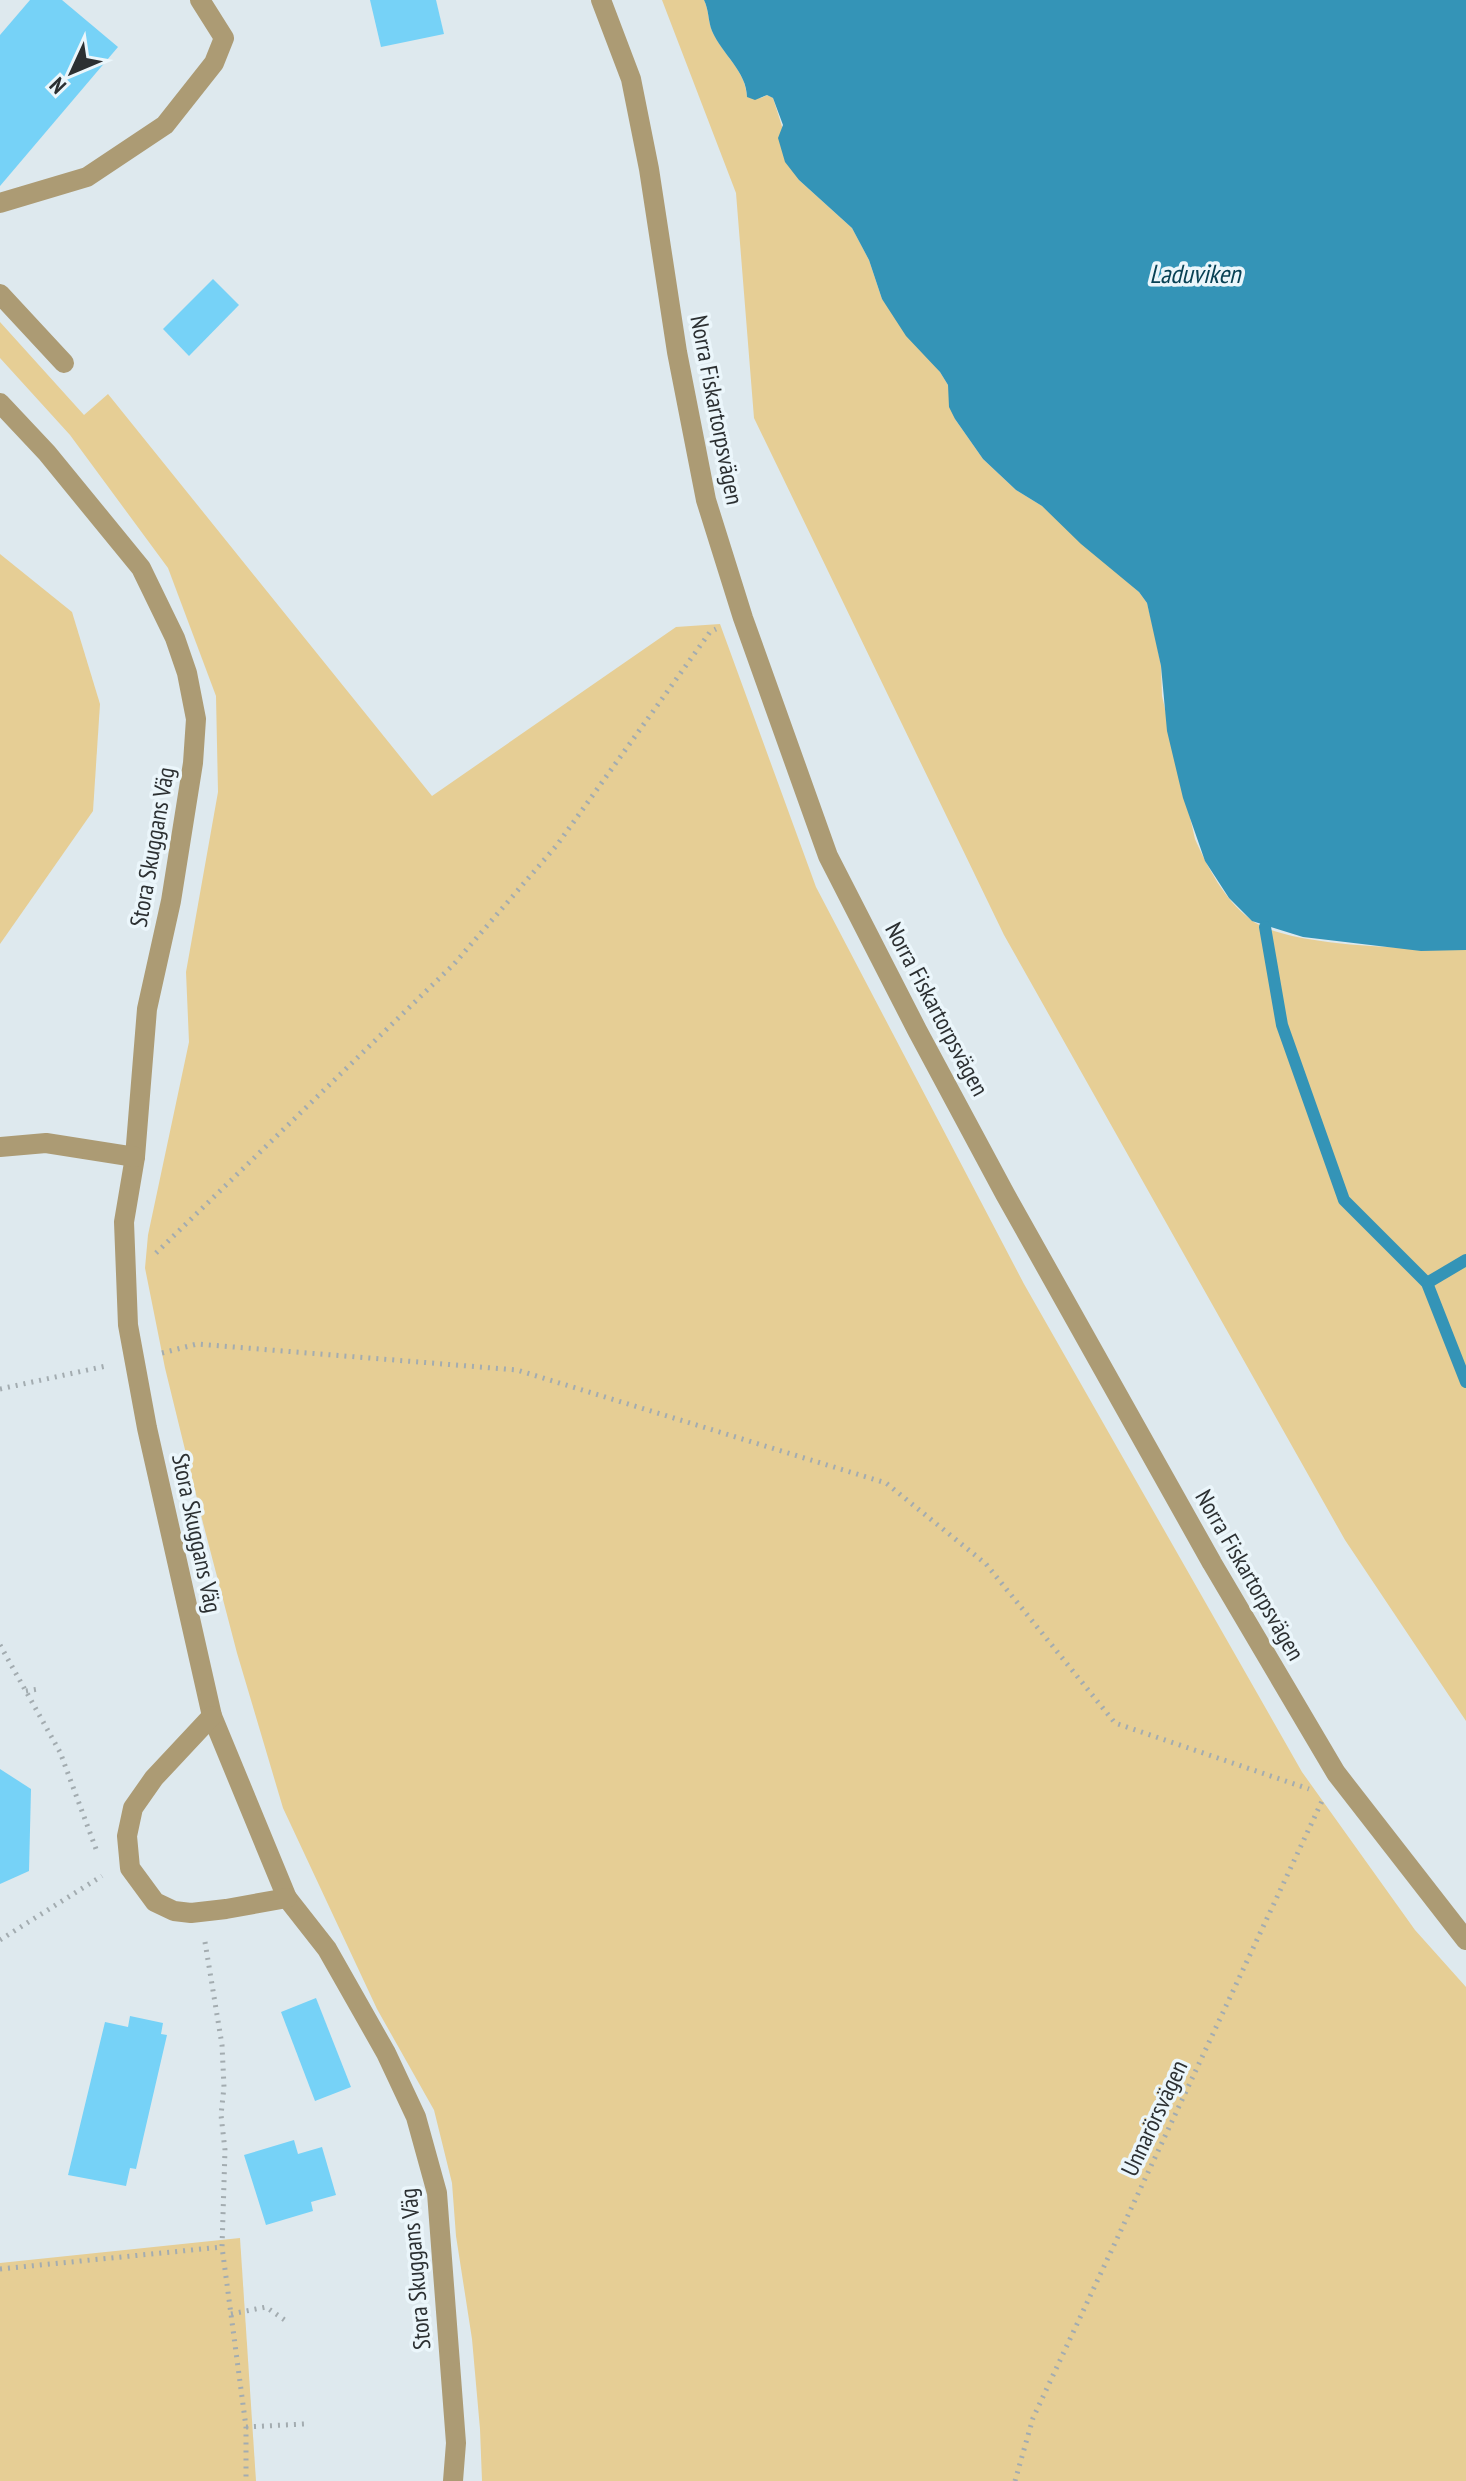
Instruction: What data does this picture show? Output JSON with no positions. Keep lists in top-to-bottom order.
{
  "streets": {
    "street": ["Norra Fiskartorpsvägen", "Stora Skuggans Väg"],
    "path": ["Unnarörsvägen"]
  },
  "crossings": [
    ["Norra Fiskartorpsvägen", "Unnarörsvägen"]
  ],
  "water": ["Laduviken"],
  "north": "bottom left"
}
